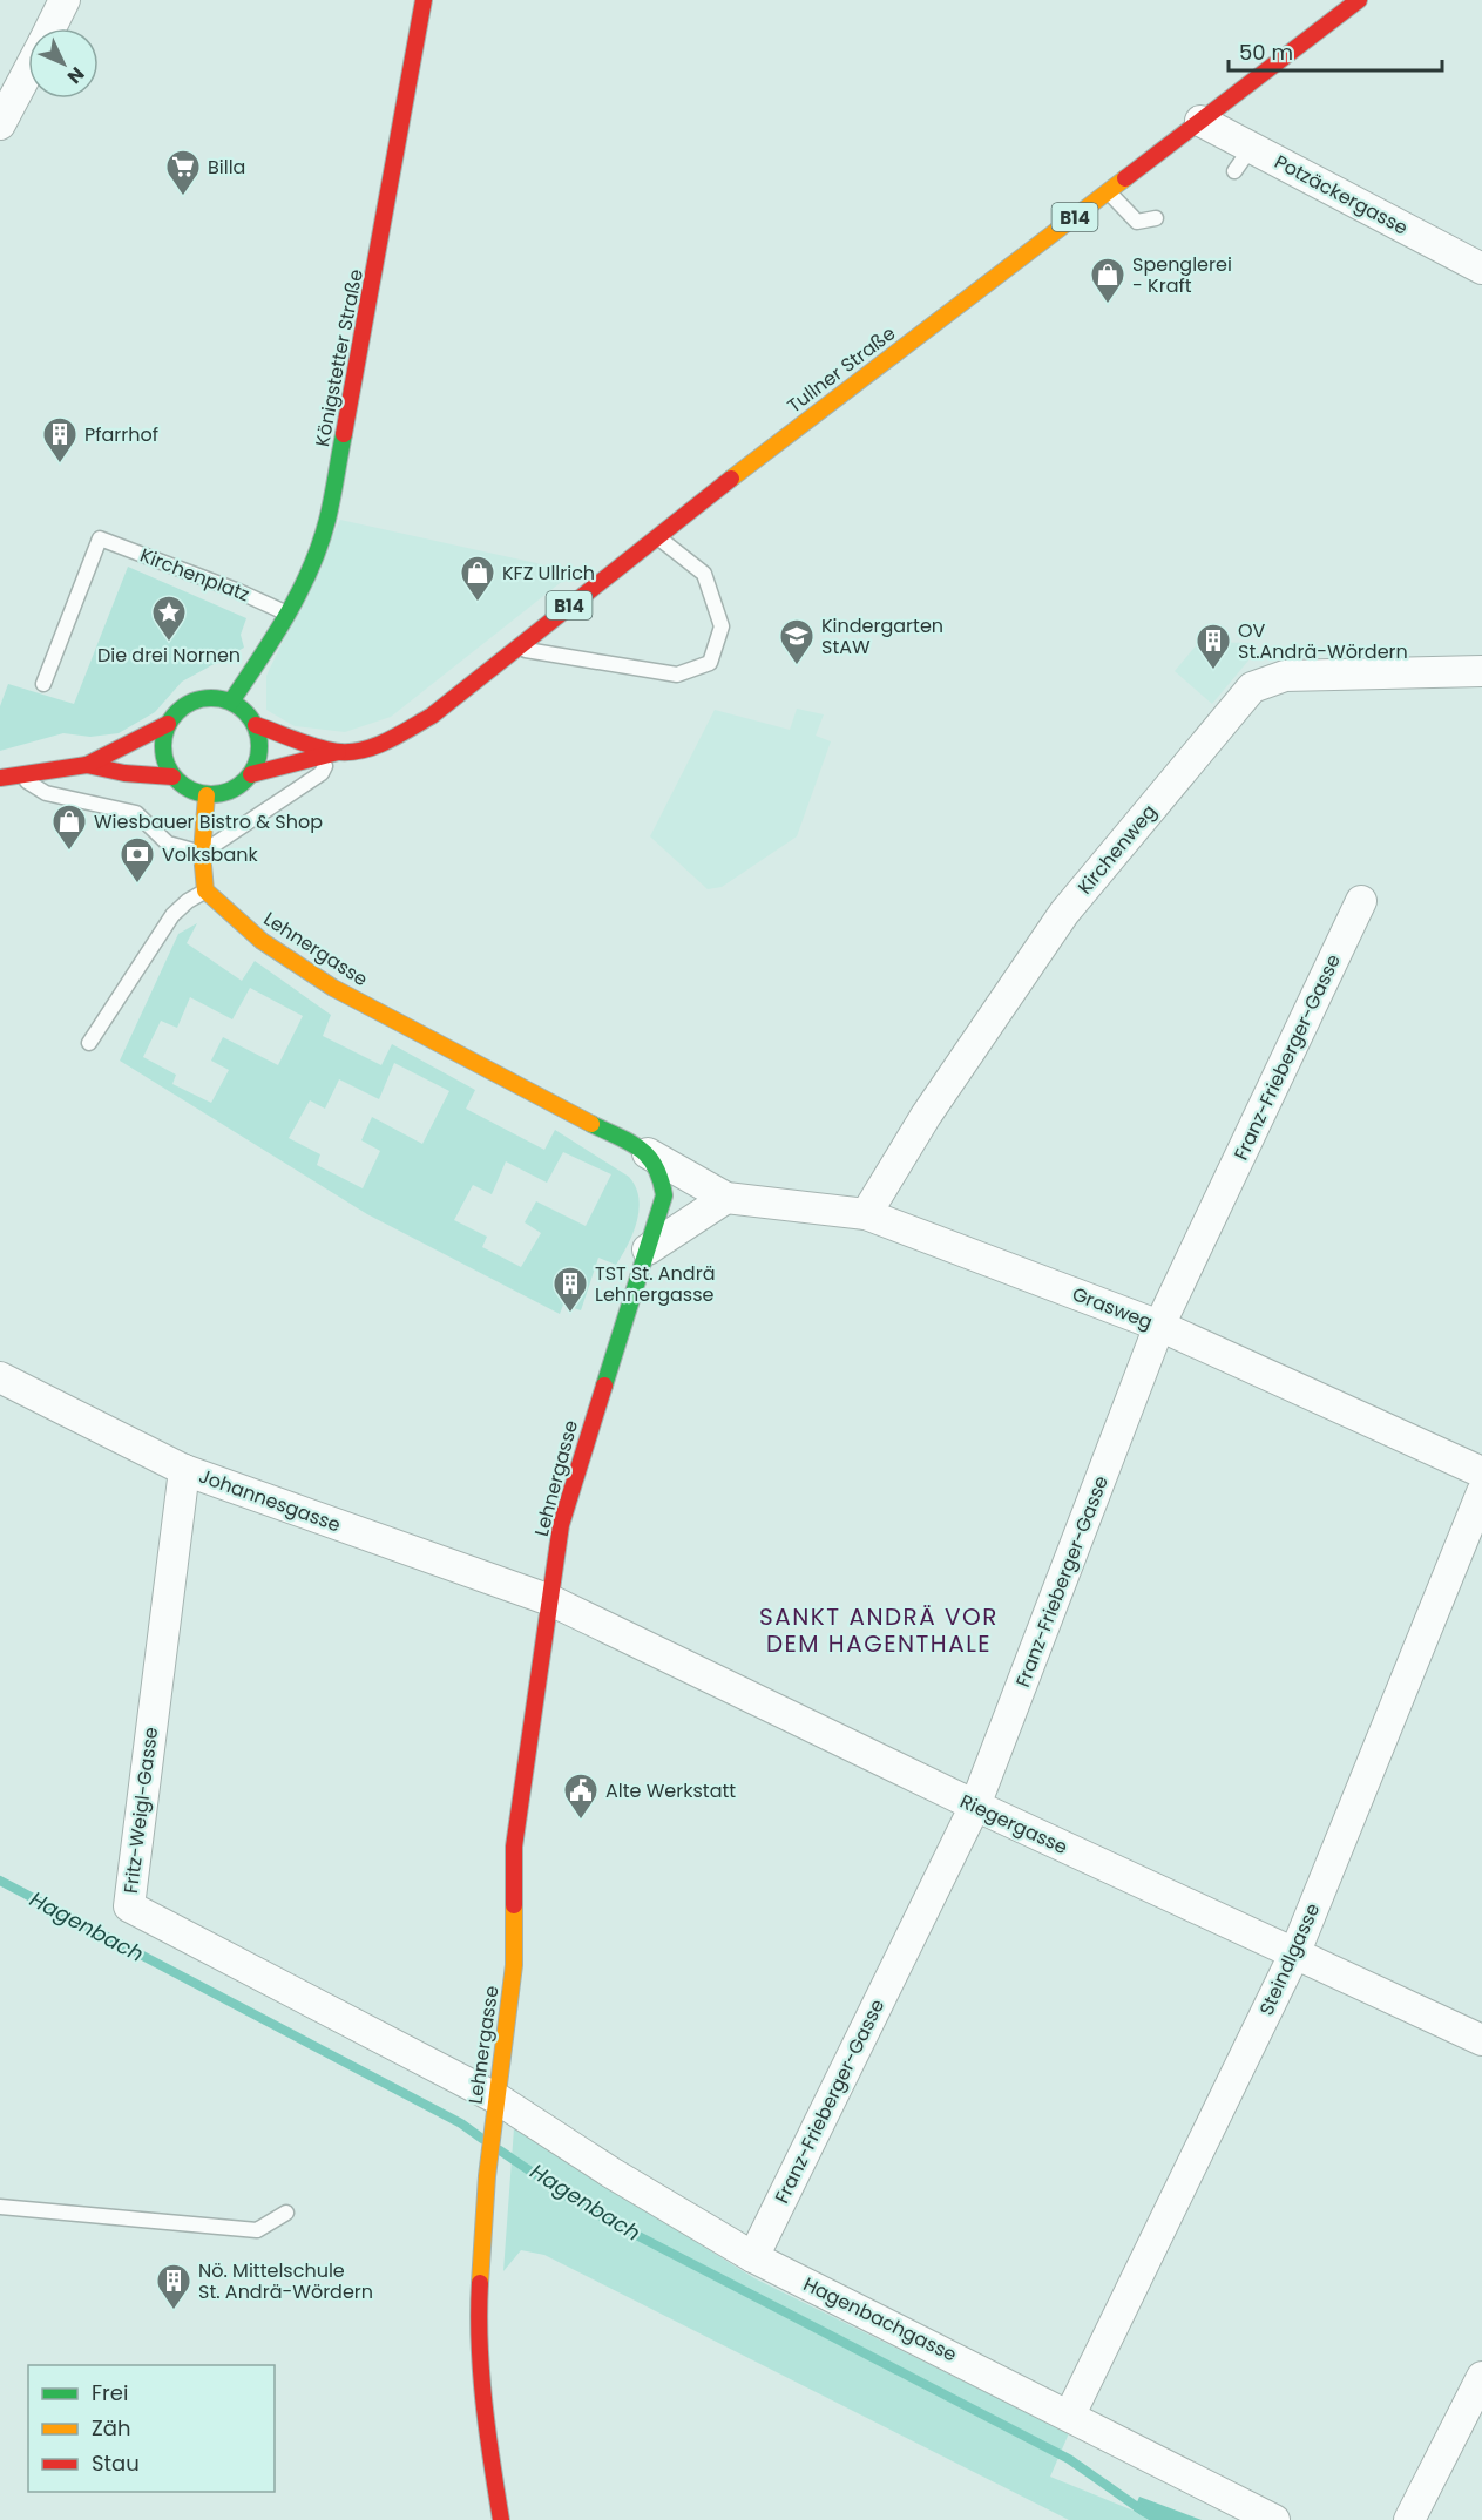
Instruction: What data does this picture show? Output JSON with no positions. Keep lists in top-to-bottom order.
{
  "streets": {
    "main road": [
      "B14",
      "Königstetter Straße",
      "Tullner Straße",
      "Lehnergasse"
    ],
    "street": [
      "Potzäckergasse",
      "Kirchenweg",
      "Franz-Frieberger-Gasse",
      "Grasweg",
      "Johannesgasse",
      "Fritz-Weigl-Gasse",
      "Riegergasse",
      "Steindlgasse",
      "Hagenbachgasse"
    ],
    "lane": ["Kirchenplatz"]
  },
  "crossings": [
    ["Potzäckergasse", "Tullner Straße"],
    ["B14", "Königstetter Straße"],
    ["B14", "Tullner Straße"],
    ["Königstetter Straße", "Tullner Straße"],
    ["Königstetter Straße", "Kirchenplatz"],
    ["Kirchenweg", "Grasweg"],
    ["Lehnergasse", "Grasweg"],
    ["Lehnergasse", "Johannesgasse"],
    ["Lehnergasse", "Fritz-Weigl-Gasse"],
    ["Lehnergasse", "Riegergasse"],
    ["Lehnergasse", "Hagenbachgasse"],
    ["Franz-Frieberger-Gasse", "Grasweg"],
    ["Franz-Frieberger-Gasse", "Riegergasse"],
    ["Franz-Frieberger-Gasse", "Hagenbachgasse"],
    ["Johannesgasse", "Fritz-Weigl-Gasse"],
    ["Johannesgasse", "Riegergasse"],
    ["Fritz-Weigl-Gasse", "Hagenbachgasse"],
    ["Riegergasse", "Steindlgasse"],
    ["Steindlgasse", "Hagenbachgasse"]
  ],
  "districts": ["SANKT ANDRÄ VOR DEM HAGENTHALE"],
  "water": ["Hagenbach"],
  "places": {
    "supermarket": ["Billa"],
    "shop": ["Spenglerei - Kraft", "KFZ Ullrich", "Wiesbauer Bistro & Shop"],
    "building": [
      "Pfarrhof",
      "OV St.Andrä-Wördern",
      "TST St. Andrä Lehnergasse",
      "Nö. Mittelschule St. Andrä-Wördern"
    ],
    "place": ["Die drei Nornen"],
    "school or university": ["Kindergarten StAW"],
    "bank": ["Volksbank"],
    "public building": ["Alte Werkstatt"]
  },
  "legend": ["Frei", "Zäh", "Stau"],
  "scale_bar": "50 m",
  "north": "bottom right"
}
